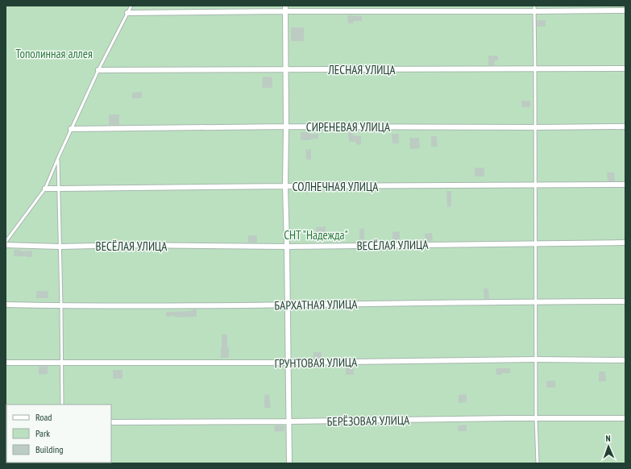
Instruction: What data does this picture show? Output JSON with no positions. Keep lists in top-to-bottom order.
{
  "streets": {
    "street": [
      "ЛЕСНАЯ УЛИЦА",
      "СИРЕНЕВАЯ УЛИЦА",
      "СОЛНЕЧНАЯ УЛИЦА",
      "ВЕСЁЛАЯ УЛИЦА",
      "БАРХАТНАЯ УЛИЦА",
      "ГРУНТОВАЯ УЛИЦА",
      "БЕРЁЗОВАЯ УЛИЦА"
    ]
  },
  "parks": ["Тополинная аллея", "СНТ \"Надежда\""],
  "legend": ["Road", "Park", "Building"],
  "north": "top"
}
